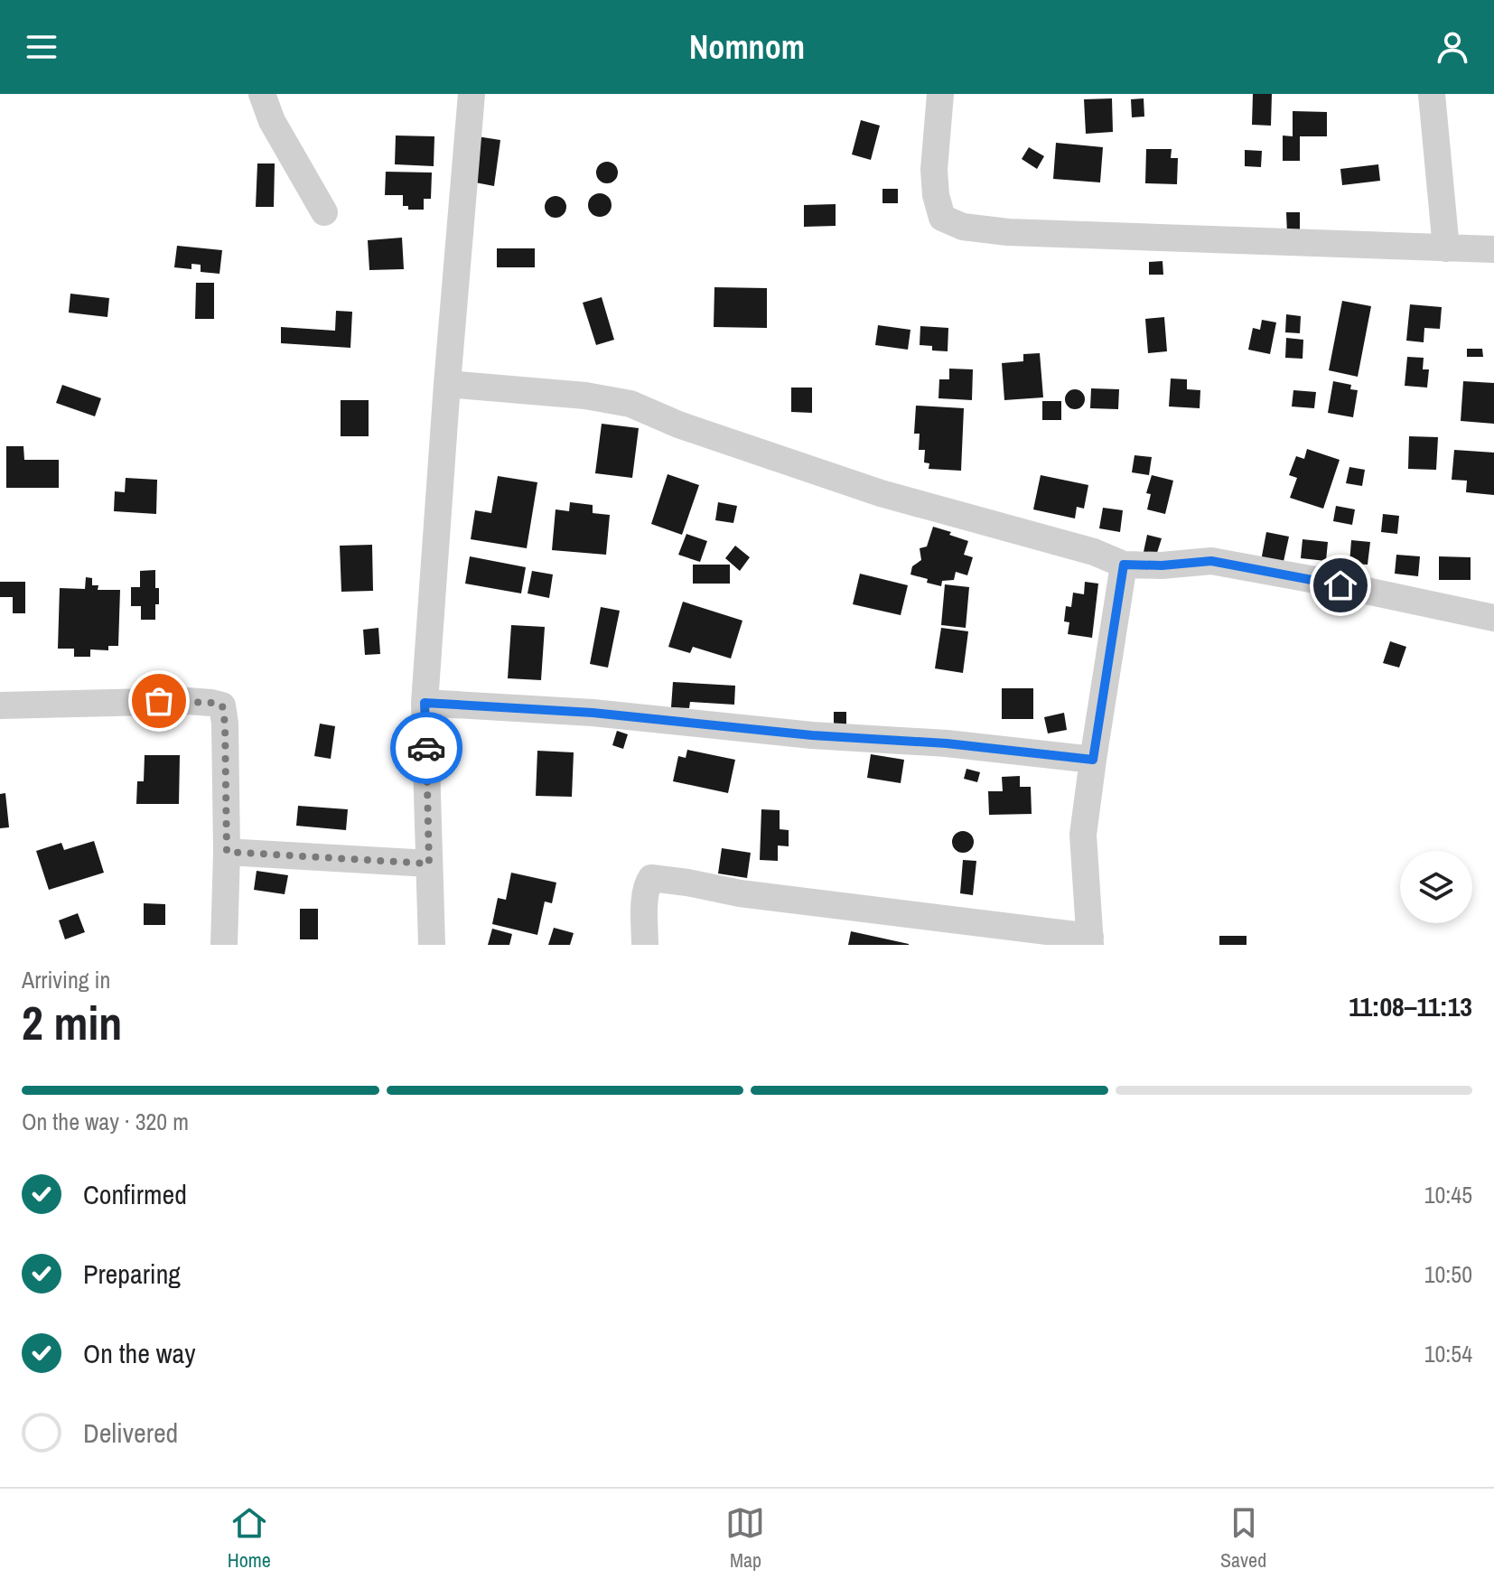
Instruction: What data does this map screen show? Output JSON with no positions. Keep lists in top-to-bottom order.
{
  "page": {
    "header": "Nomnom",
    "heading": ["2 min", "Arriving in", "11:08–11:13"],
    "bar": "On the way · 320 m",
    "list": [
      ["Confirmed", "10:45"],
      ["Preparing", "10:50"],
      ["On the way", "10:54"],
      "Delivered"
    ],
    "tabs": ["Home", "Map", "Saved"]
  }
}
